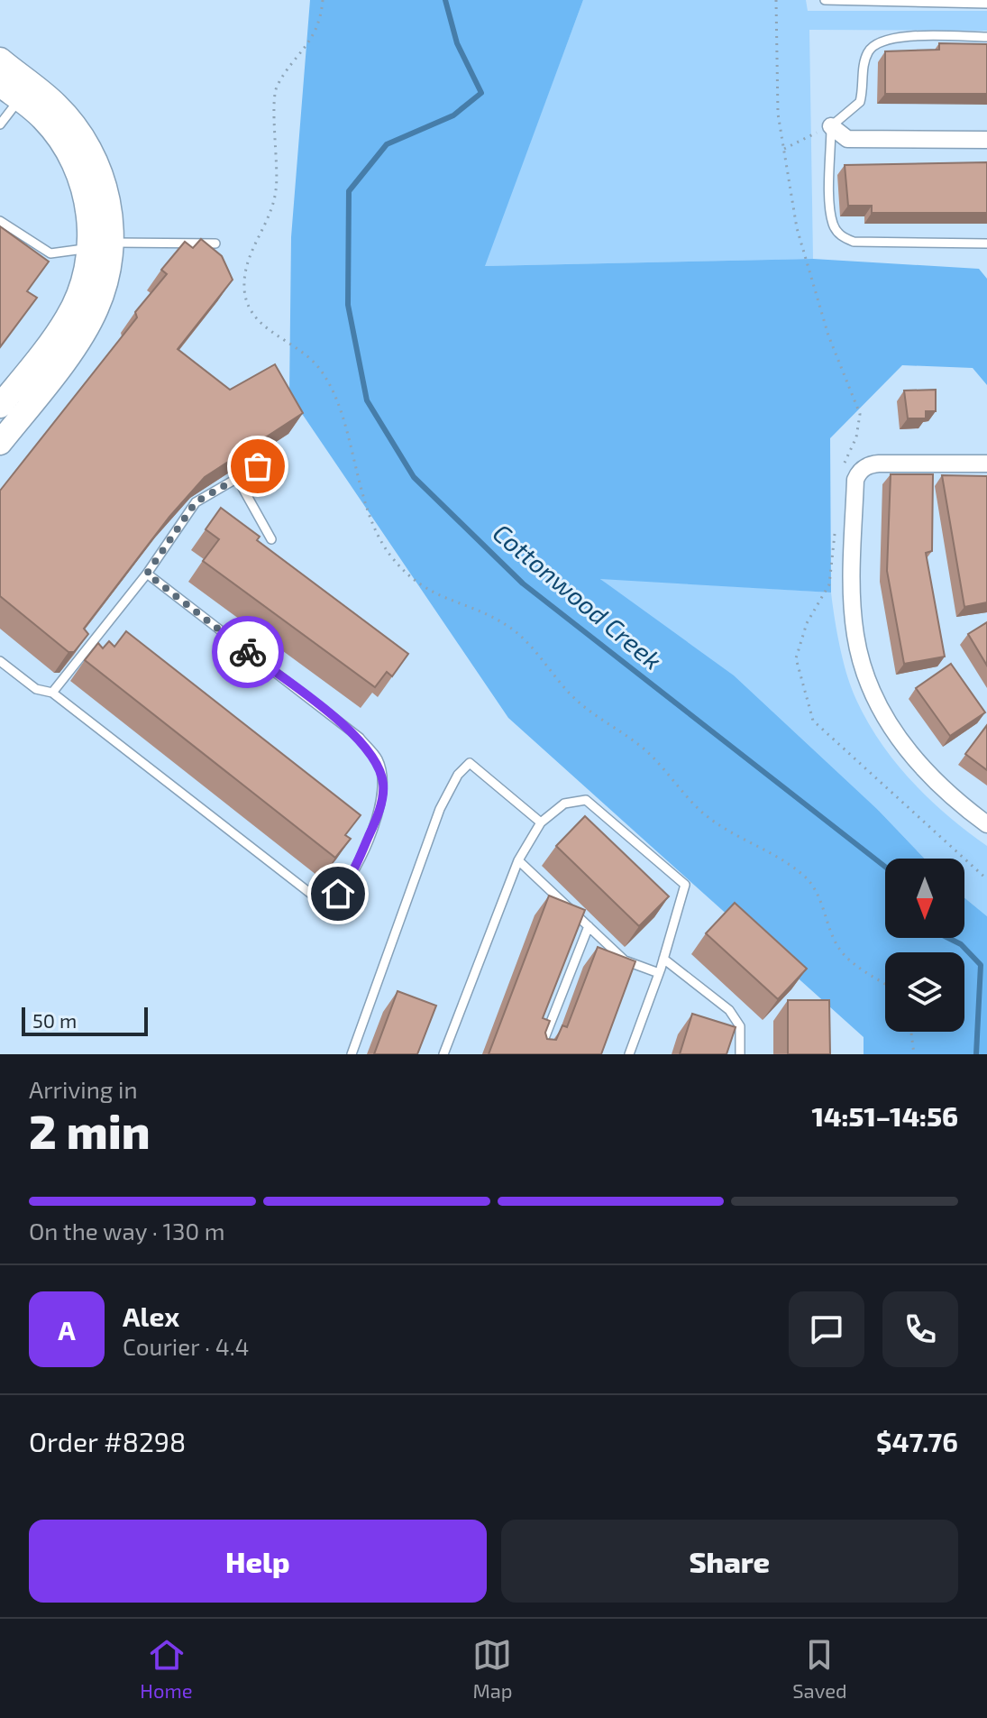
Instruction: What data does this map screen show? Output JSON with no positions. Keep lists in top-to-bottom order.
{
  "water": ["Cottonwood Creek"],
  "scale_bar": "50 m",
  "north": "bottom",
  "page": {
    "scale": "50 m",
    "heading": ["2 min", "Arriving in", "14:51–14:56"],
    "panel": [
      "Alex",
      "Courier · 4.4",
      "Order #8298",
      "$47.76"
    ],
    "bar": "On the way · 130 m",
    "round": "A",
    "buttons": ["Help", "Share"],
    "tabs": ["Home", "Map", "Saved"]
  }
}
